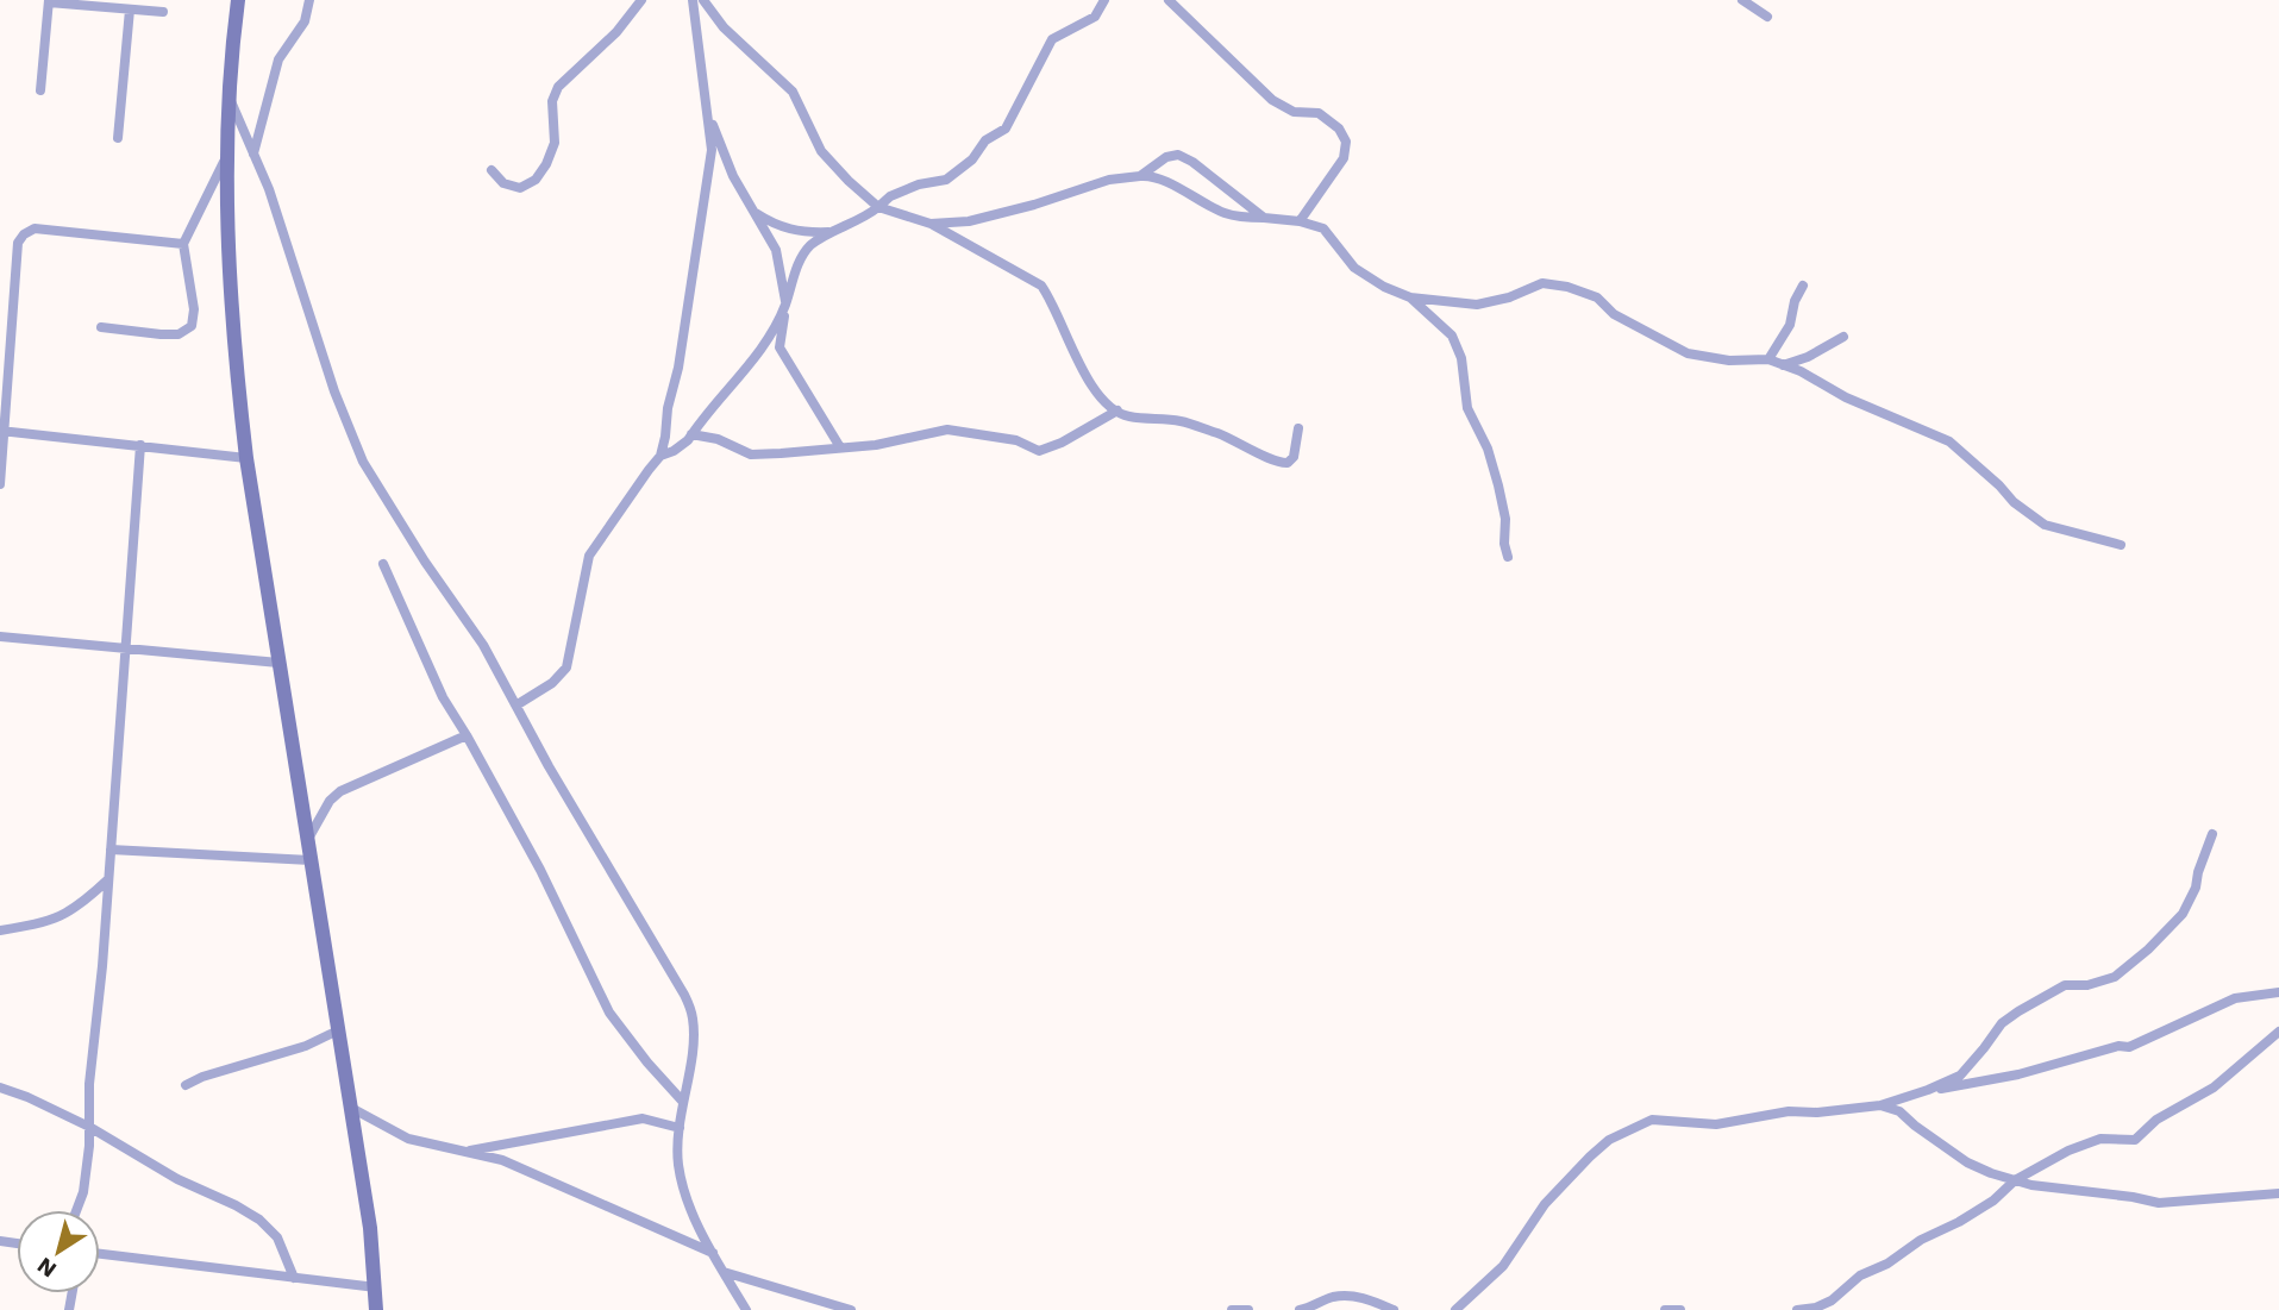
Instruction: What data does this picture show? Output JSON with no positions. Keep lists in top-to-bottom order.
{
  "north": "bottom left"
}
